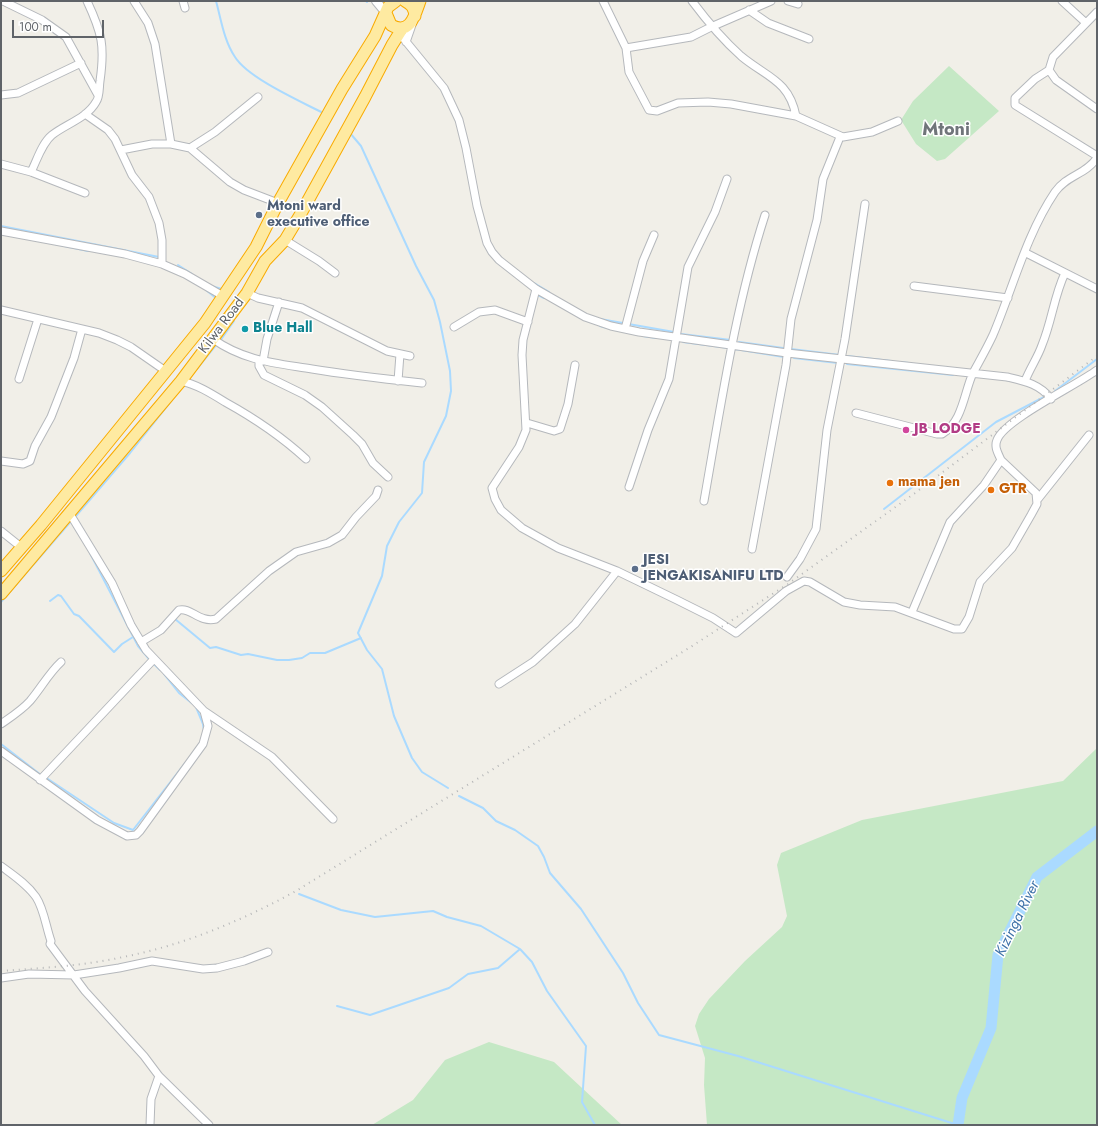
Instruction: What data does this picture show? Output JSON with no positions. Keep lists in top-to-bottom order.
{
  "streets": {
    "highway": ["Kilwa Road"]
  },
  "districts": ["Mtoni"],
  "water": ["Kizinga River"],
  "places": [
    "Mtoni ward executive office",
    "Blue Hall",
    "JB LODGE",
    "mama jen",
    "GTR",
    "JESI JENGAKISANIFU LTD"
  ],
  "scale_bar": "100 m"
}
